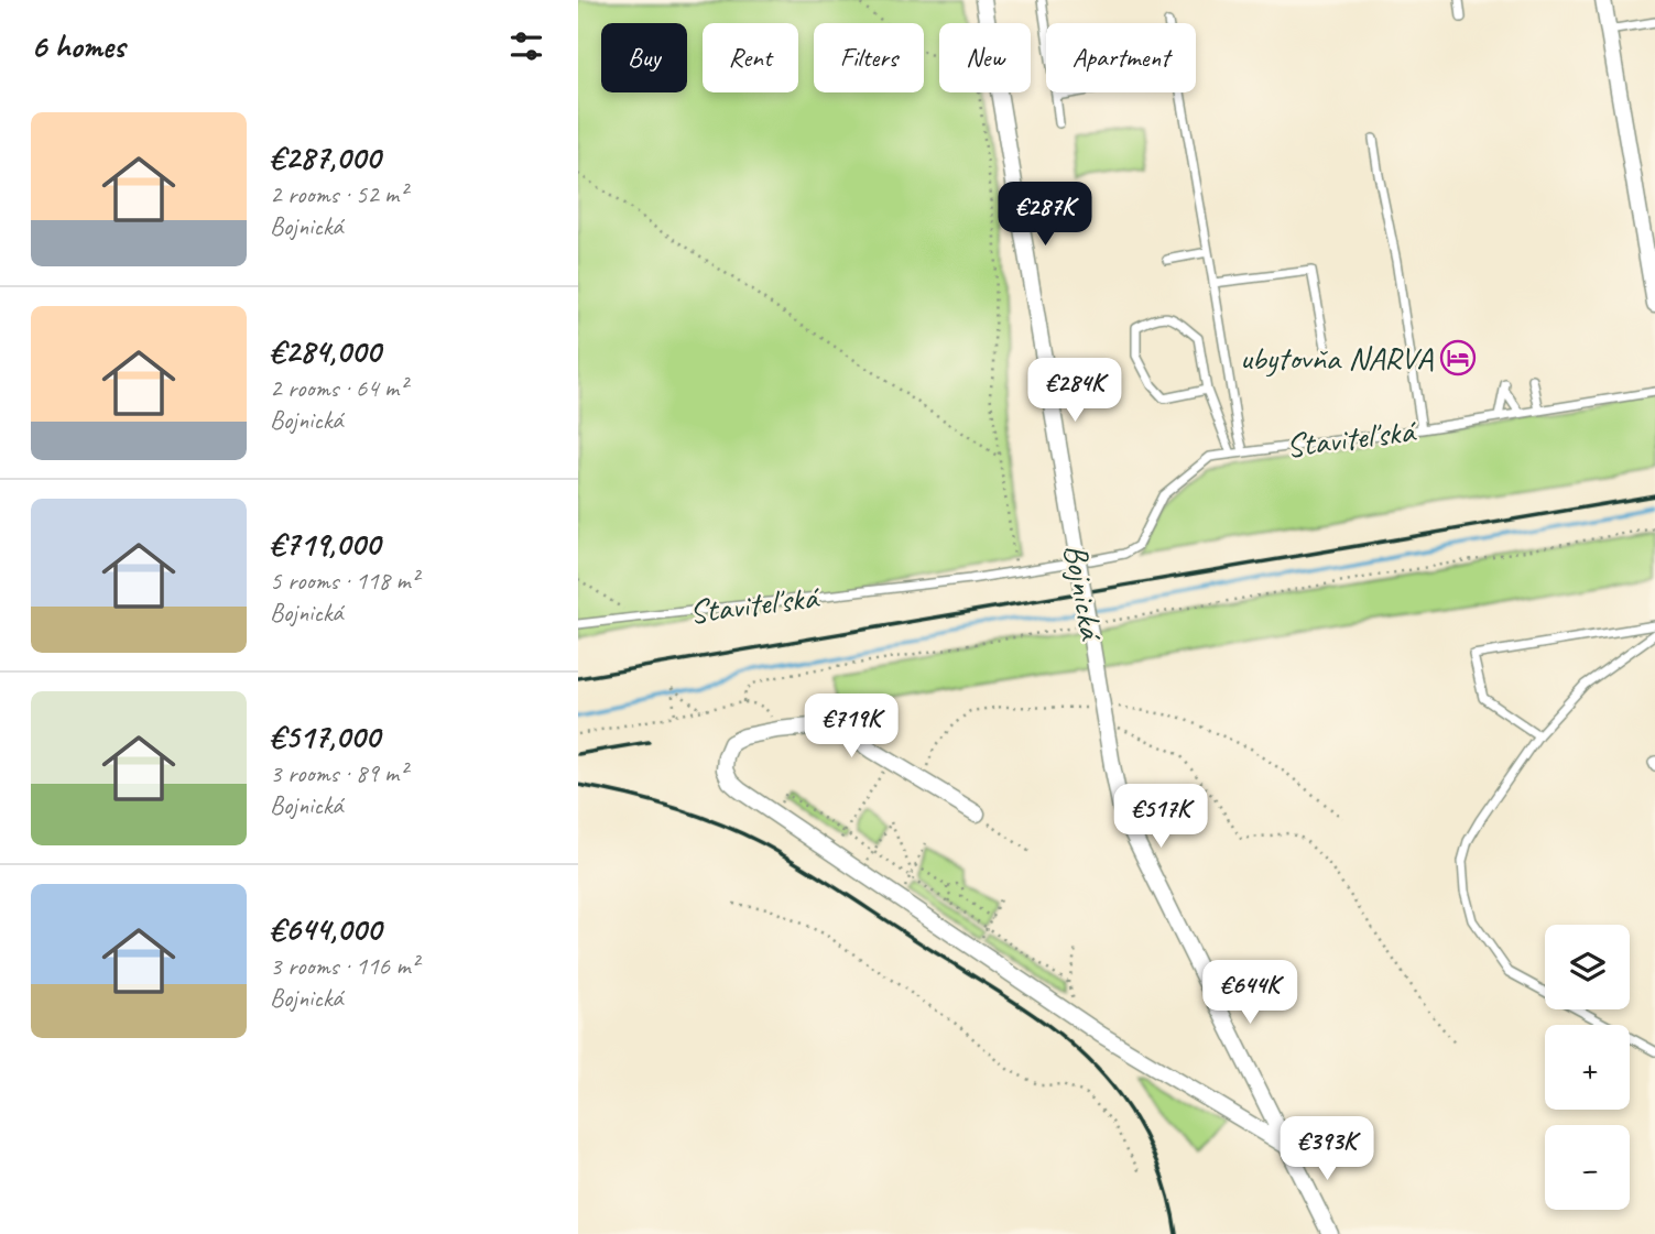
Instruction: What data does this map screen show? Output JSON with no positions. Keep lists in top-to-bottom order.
{
  "streets": {
    "street": ["Bojnická"],
    "lane": ["Staviteľská"]
  },
  "places": {
    "hotel": ["ubytovňa NARVA"]
  },
  "page": {
    "heading": "6 homes",
    "chip": [
      "Buy",
      "Rent",
      "Filters",
      "New",
      "Apartment"
    ],
    "list": [
      {
        "name": "€287,000",
        "note": "2 rooms · 52 m² · Bojnická"
      },
      {
        "name": "€284,000",
        "note": "2 rooms · 64 m² · Bojnická"
      },
      {
        "name": "€719,000",
        "note": "5 rooms · 118 m² · Bojnická"
      },
      {
        "name": "€517,000",
        "note": "3 rooms · 89 m² · Bojnická"
      },
      {
        "name": "€644,000",
        "note": "3 rooms · 116 m² · Bojnická"
      }
    ],
    "price": [
      "€287K",
      "€284K",
      "€719K",
      "€517K",
      "€644K",
      "€393K"
    ],
    "map_buttons": ["+", "−"]
  }
}
